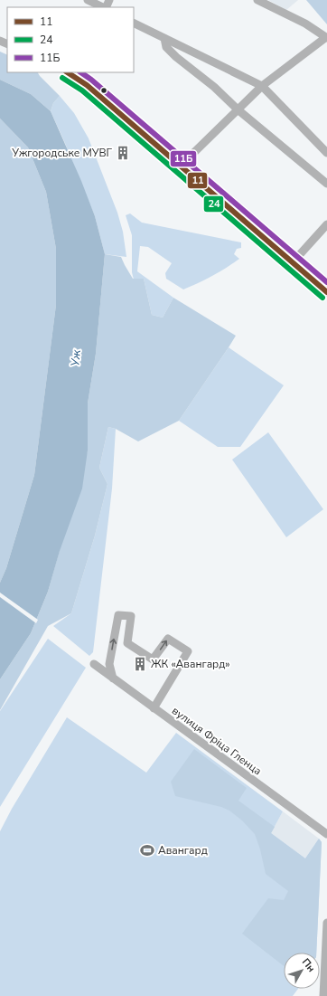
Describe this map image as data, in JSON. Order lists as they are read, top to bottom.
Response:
{
  "streets": {
    "street": ["вулиця Фріца Гленца"]
  },
  "water": ["Уж"],
  "places": {
    "building": ["Ужгородське МУВГ", "ЖК «Авангард»"],
    "sports": ["Авангард"]
  },
  "lines": ["transit line 11", "transit line 11Б", "transit line 24"],
  "legend": ["11", "24", "11Б"],
  "north": "top right"
}
